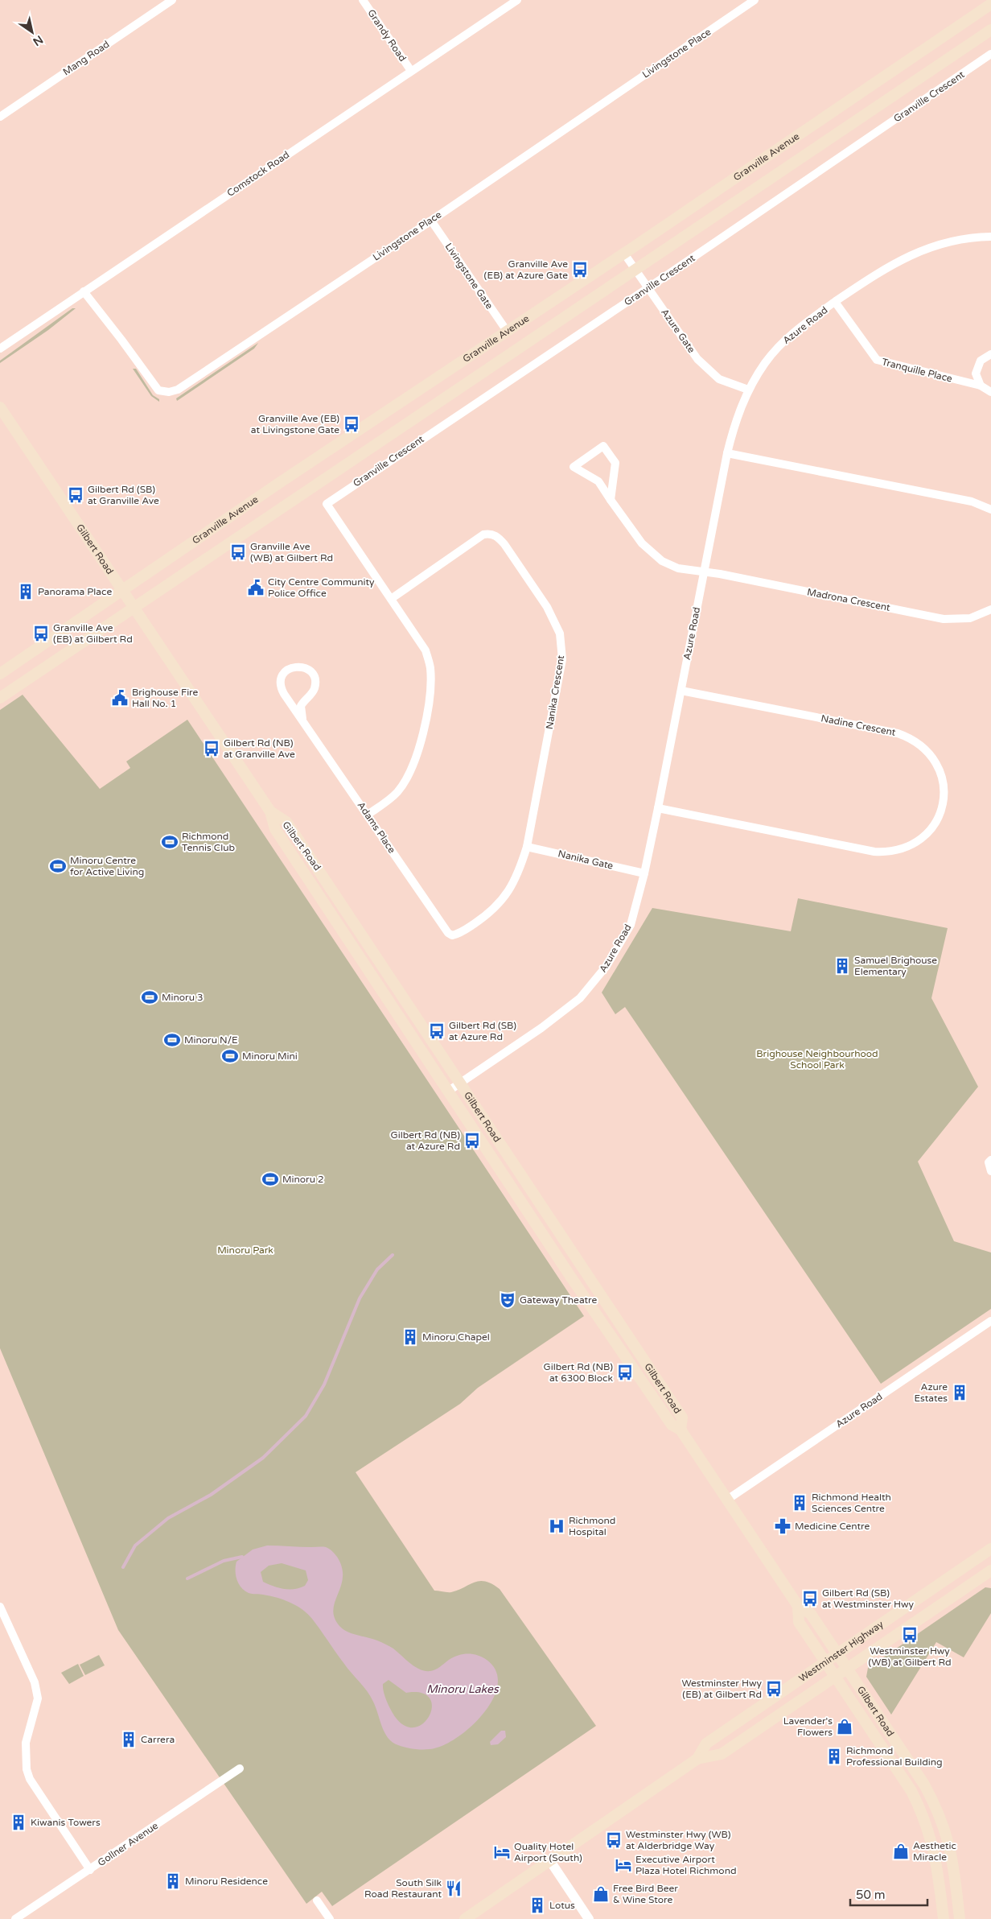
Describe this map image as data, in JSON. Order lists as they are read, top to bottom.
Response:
{
  "streets": {
    "main road": ["Granville Avenue", "Gilbert Road", "Westminster Highway"],
    "street": [
      "Grandy Road",
      "Livingstone Place",
      "Mang Road",
      "Granville Crescent",
      "Comstock Road",
      "Livingstone Gate",
      "Azure Road",
      "Azure Gate",
      "Tranquille Place",
      "Madrona Crescent",
      "Nanika Crescent",
      "Nadine Crescent",
      "Adams Place",
      "Nanika Gate",
      "Gollner Avenue"
    ]
  },
  "crossings": [
    ["Grandy Road", "Comstock Road"],
    ["Livingstone Place", "Comstock Road"],
    ["Livingstone Place", "Livingstone Gate"],
    ["Granville Crescent", "Azure Gate"],
    ["Granville Crescent", "Nanika Crescent"],
    ["Granville Avenue", "Livingstone Gate"],
    ["Granville Avenue", "Azure Gate"],
    ["Granville Avenue", "Gilbert Road"],
    ["Azure Road", "Azure Gate"],
    ["Azure Road", "Tranquille Place"],
    ["Azure Road", "Gilbert Road"],
    ["Azure Road", "Madrona Crescent"],
    ["Azure Road", "Nadine Crescent"],
    ["Azure Road", "Nanika Gate"],
    ["Gilbert Road", "Westminster Highway"],
    ["Nanika Crescent", "Adams Place"],
    ["Nanika Crescent", "Nanika Gate"]
  ],
  "water": ["Minoru Lakes"],
  "parks": ["Brighouse Neighbourhood School Park", "Minoru Park"],
  "places": {
    "bus stop": [
      "Granville Ave (EB) at Azure Gate",
      "Granville Ave (EB) at Livingstone Gate",
      "Gilbert Rd (SB) at Granville Ave",
      "Granville Ave (WB) at Gilbert Rd",
      "Granville Ave (EB) at Gilbert Rd",
      "Gilbert Rd (NB) at Granville Ave",
      "Gilbert Rd (SB) at Azure Rd",
      "Gilbert Rd (NB) at Azure Rd",
      "Gilbert Rd (NB) at 6300 Block",
      "Gilbert Rd (SB) at Westminster Hwy",
      "Westminster Hwy (WB) at Gilbert Rd",
      "Westminster Hwy (EB) at Gilbert Rd",
      "Westminster Hwy (WB) at Alderbridge Way"
    ],
    "public building": ["City Centre Community Police Office", "Brighouse Fire Hall No. 1"],
    "building": [
      "Panorama Place",
      "Samuel Brighouse Elementary",
      "Minoru Chapel",
      "Azure Estates",
      "Richmond Health Sciences Centre",
      "Carrera",
      "Richmond Professional Building",
      "Kiwanis Towers",
      "Minoru Residence",
      "Lotus"
    ],
    "sports": [
      "Richmond Tennis Club",
      "Minoru Centre for Active Living",
      "Minoru 3",
      "Minoru N/E",
      "Minoru Mini",
      "Minoru 2"
    ],
    "theatre": ["Gateway Theatre"],
    "hospital": ["Richmond Hospital"],
    "pharmacy": ["Medicine Centre"],
    "shop": ["Lavender's Flowers", "Aesthetic Miracle", "Free Bird Beer & Wine Store"],
    "hotel": ["Quality Hotel Airport (South)", "Executive Airport Plaza Hotel Richmond"],
    "restaurant": ["South Silk Road Restaurant"]
  },
  "scale_bar": "50 m",
  "north": "bottom right"
}
